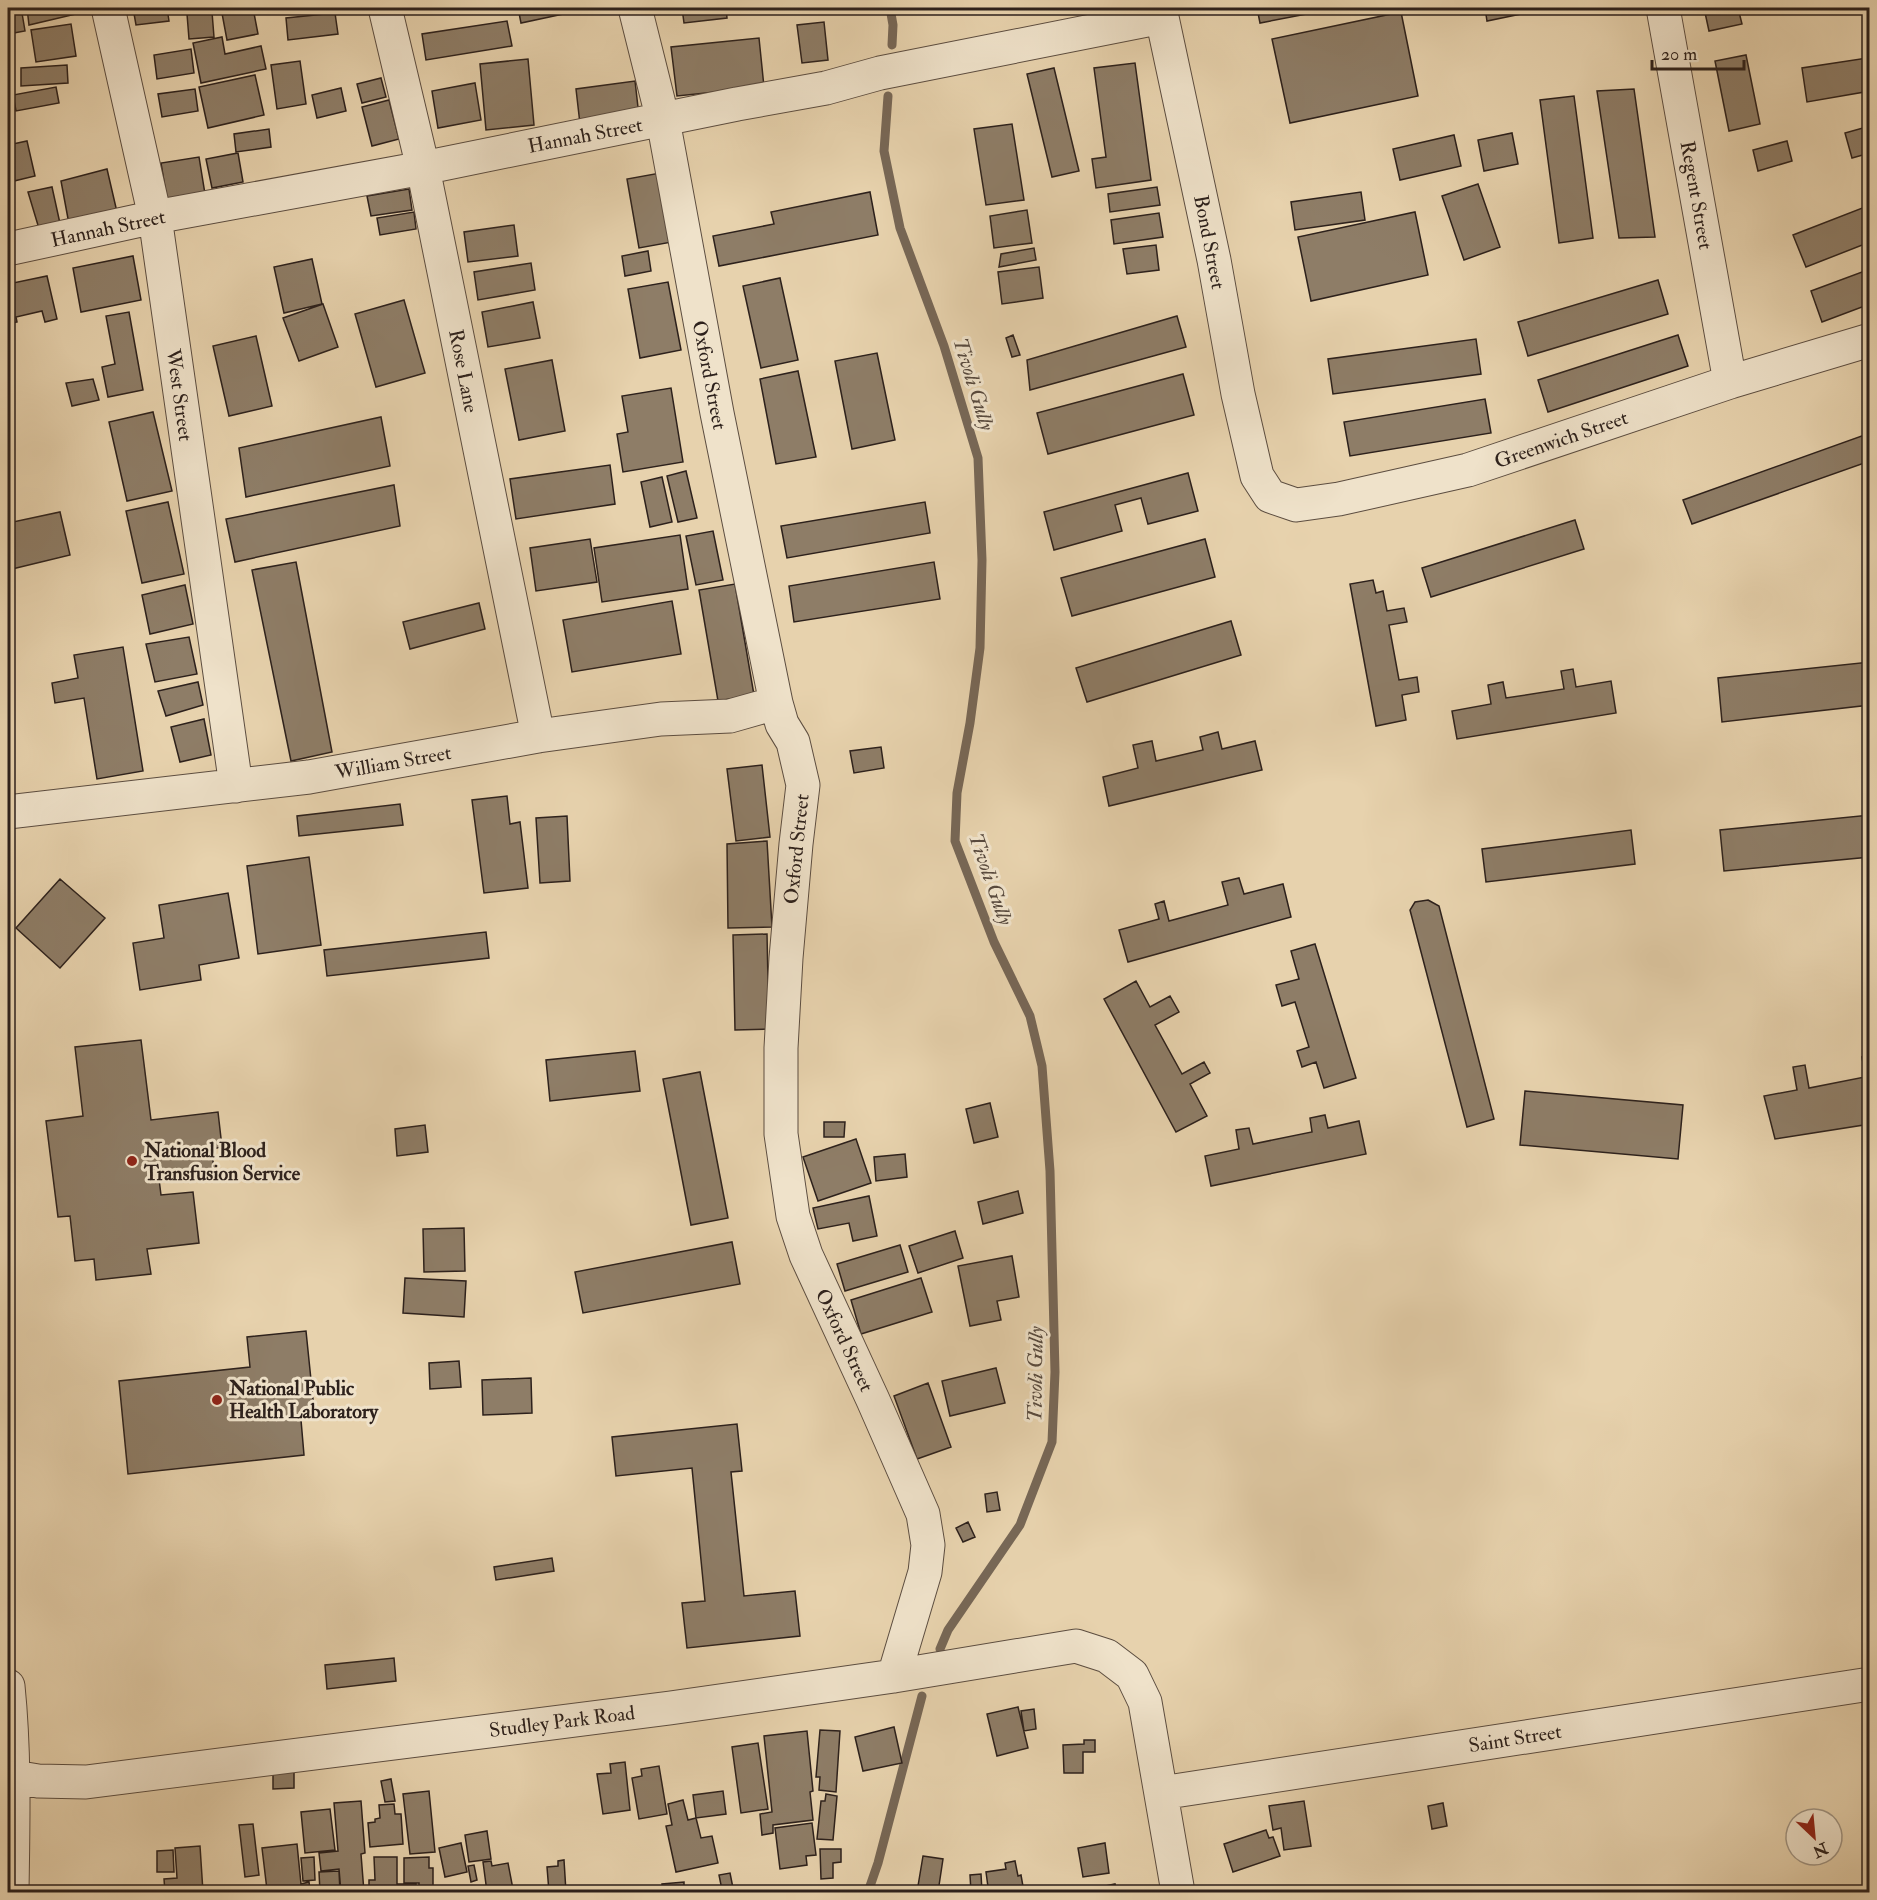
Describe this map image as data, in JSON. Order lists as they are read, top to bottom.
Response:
{
  "streets": {
    "street": [
      "Hannah Street",
      "Regent Street",
      "Bond Street",
      "Rose Lane",
      "Oxford Street",
      "West Street",
      "Greenwich Street",
      "William Street",
      "Studley Park Road",
      "Saint Street"
    ]
  },
  "crossings": [
    ["Hannah Street", "Bond Street"],
    ["Hannah Street", "Rose Lane"],
    ["Hannah Street", "Oxford Street"],
    ["Hannah Street", "West Street"],
    ["Regent Street", "Greenwich Street"],
    ["Bond Street", "Greenwich Street"],
    ["Rose Lane", "William Street"],
    ["Oxford Street", "William Street"],
    ["Oxford Street", "Studley Park Road"],
    ["West Street", "William Street"],
    ["Studley Park Road", "Saint Street"]
  ],
  "water": ["Tivoli Gully"],
  "places": ["National Blood Transfusion Service", "National Public Health Laboratory"],
  "scale_bar": "20 m",
  "north": "bottom right"
}
